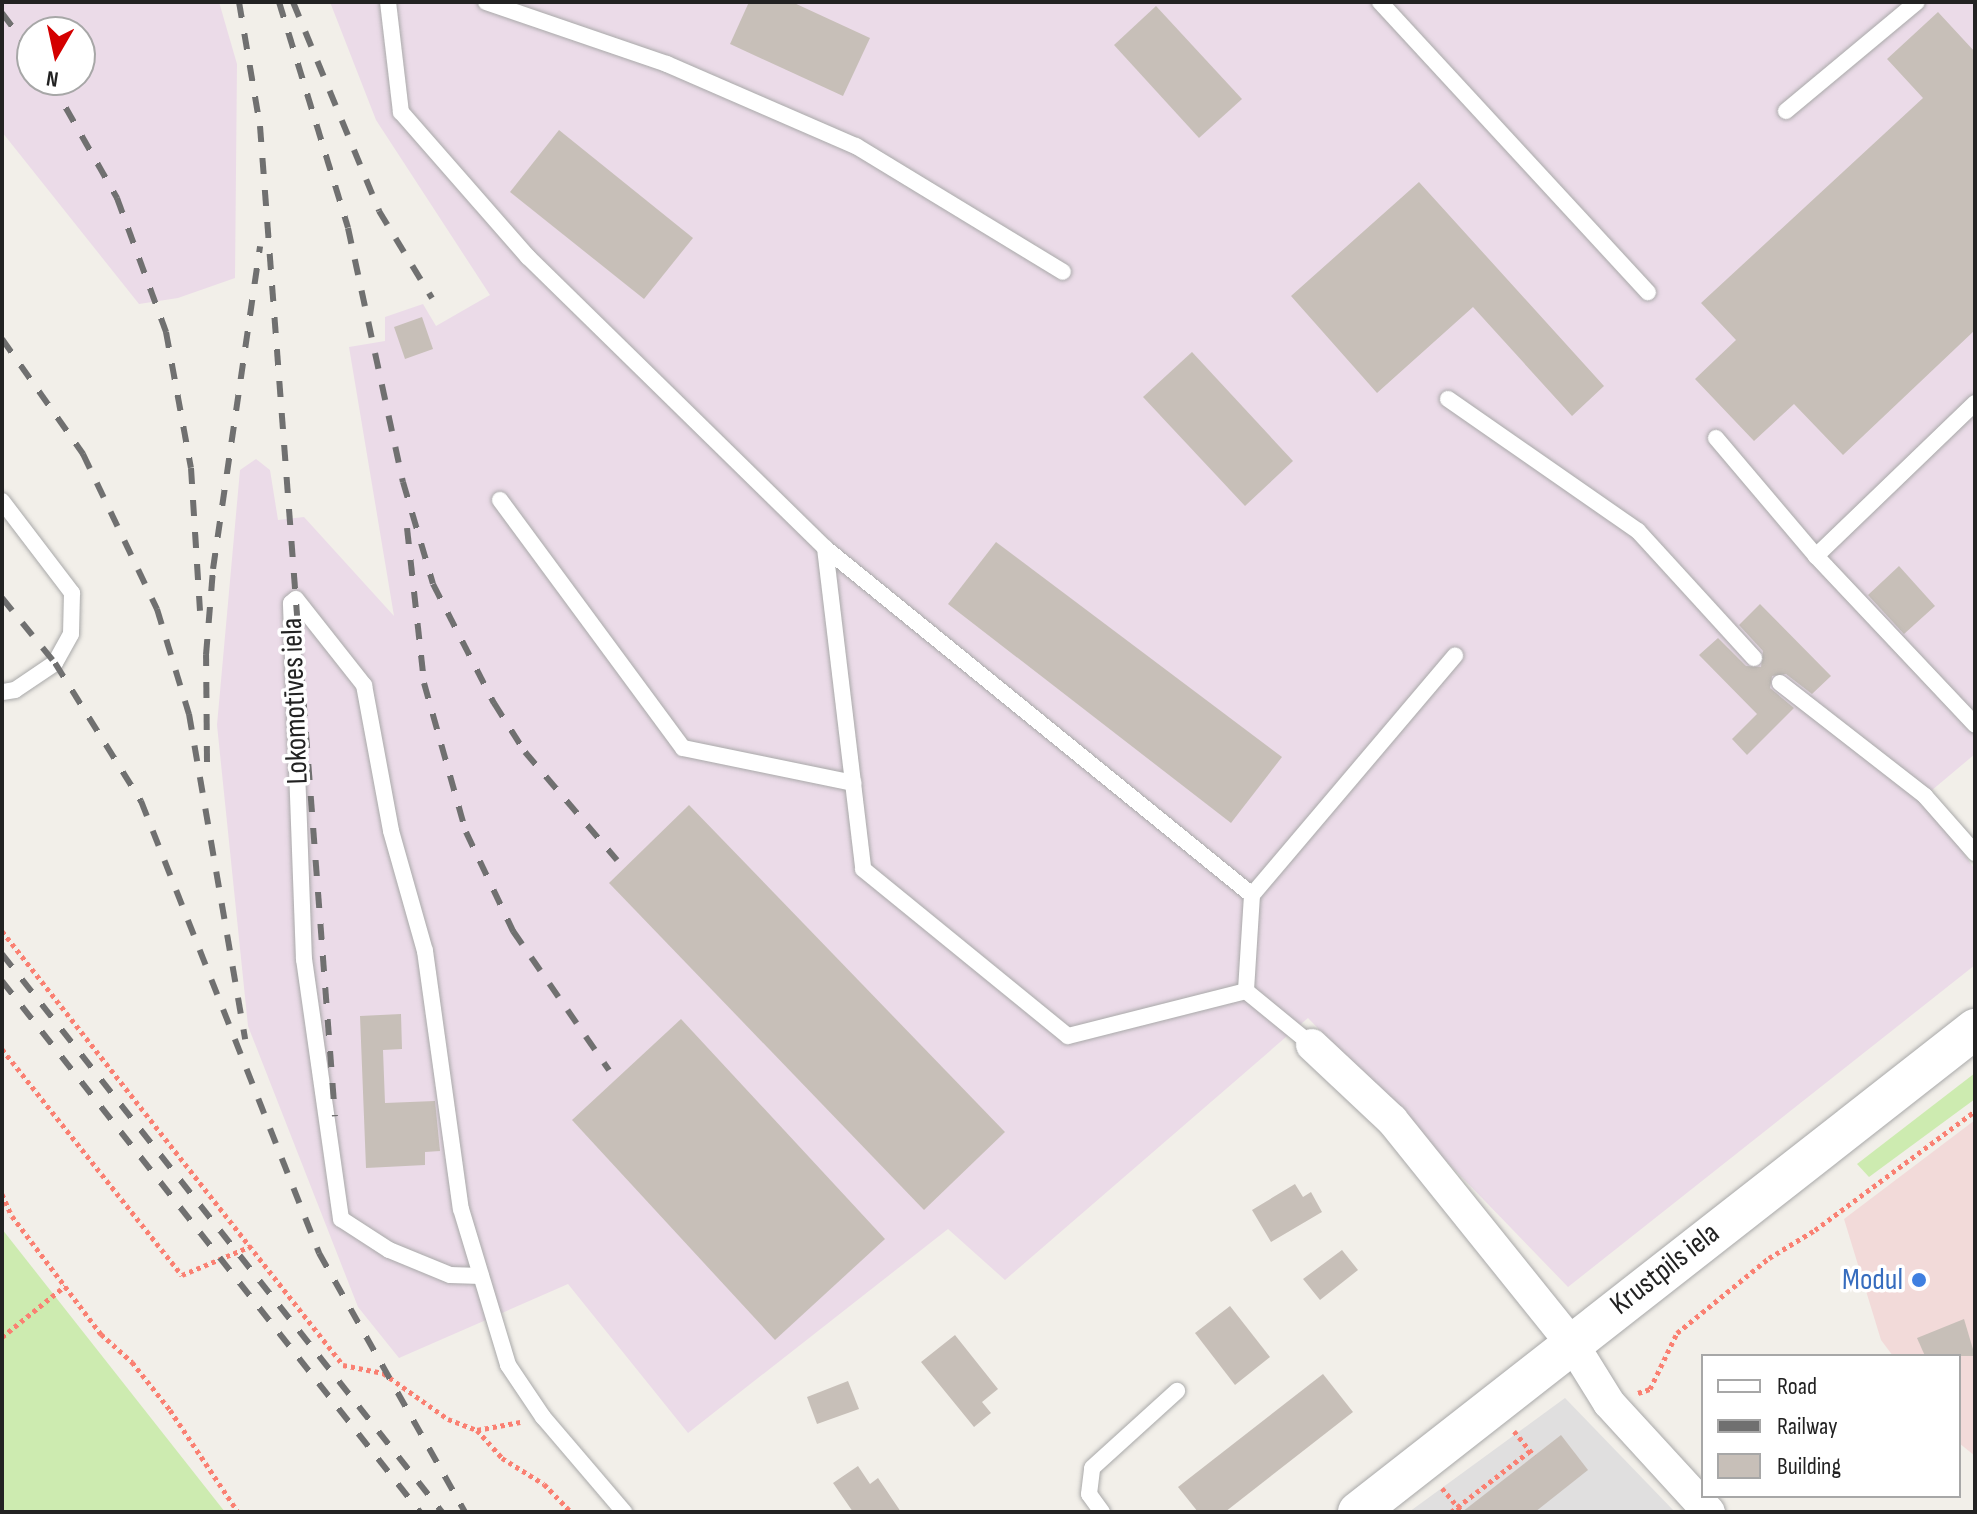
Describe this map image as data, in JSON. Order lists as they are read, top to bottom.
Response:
{
  "streets": {
    "street": ["Krustpils iela"],
    "lane": ["Lokomotīves iela"]
  },
  "places": ["Modul"],
  "legend": ["Road", "Railway", "Building"],
  "north": "bottom"
}
